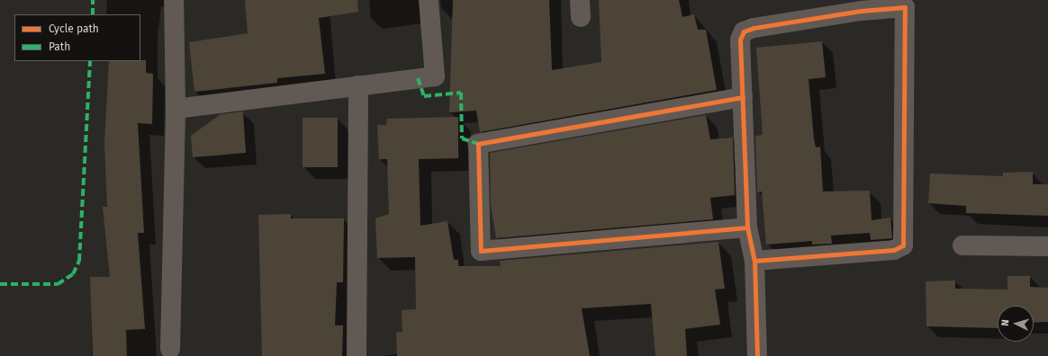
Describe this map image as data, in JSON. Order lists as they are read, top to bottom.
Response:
{
  "legend": ["Cycle path", "Path"],
  "north": "left"
}
